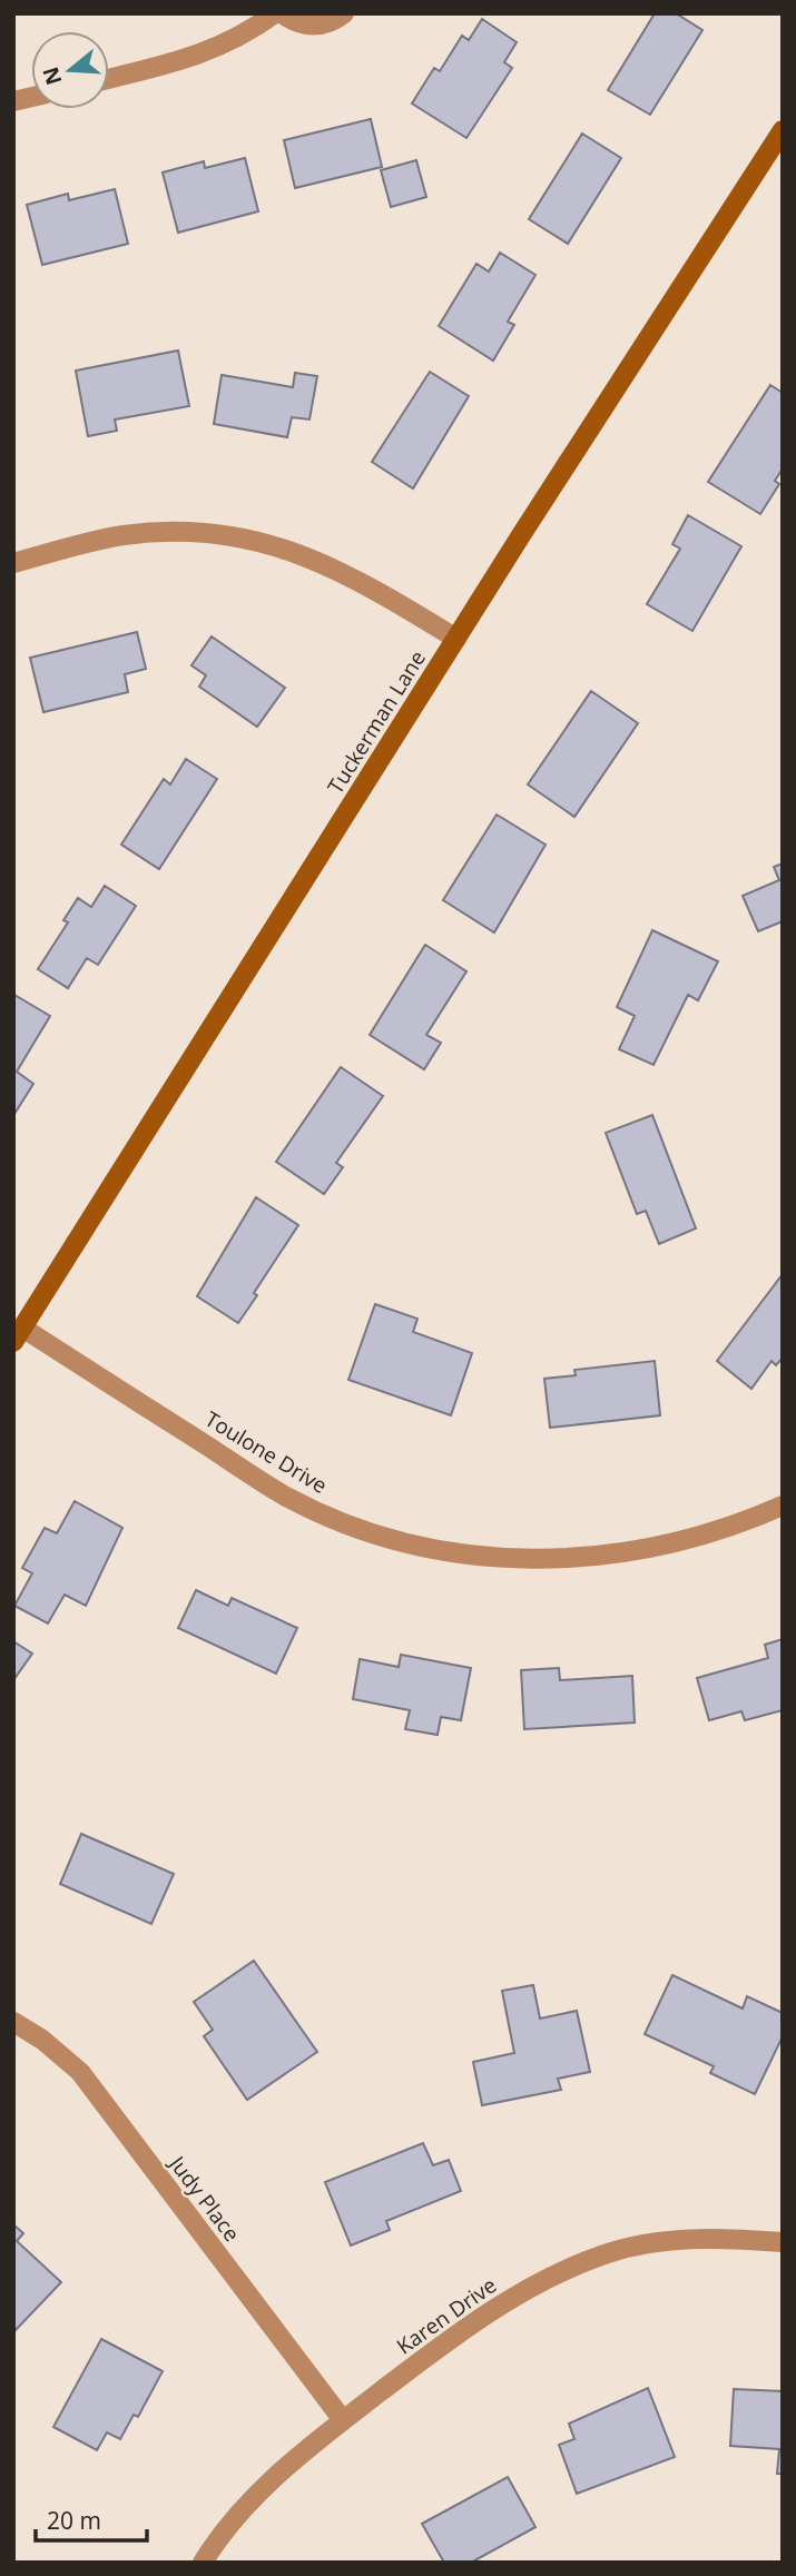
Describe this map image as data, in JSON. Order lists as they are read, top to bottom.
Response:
{
  "streets": {
    "main road": ["Tuckerman Lane"],
    "street": ["Toulone Drive", "Judy Place", "Karen Drive"]
  },
  "crossings": [
    ["Tuckerman Lane", "Toulone Drive"],
    ["Judy Place", "Karen Drive"]
  ],
  "scale_bar": "20 m",
  "north": "left"
}
